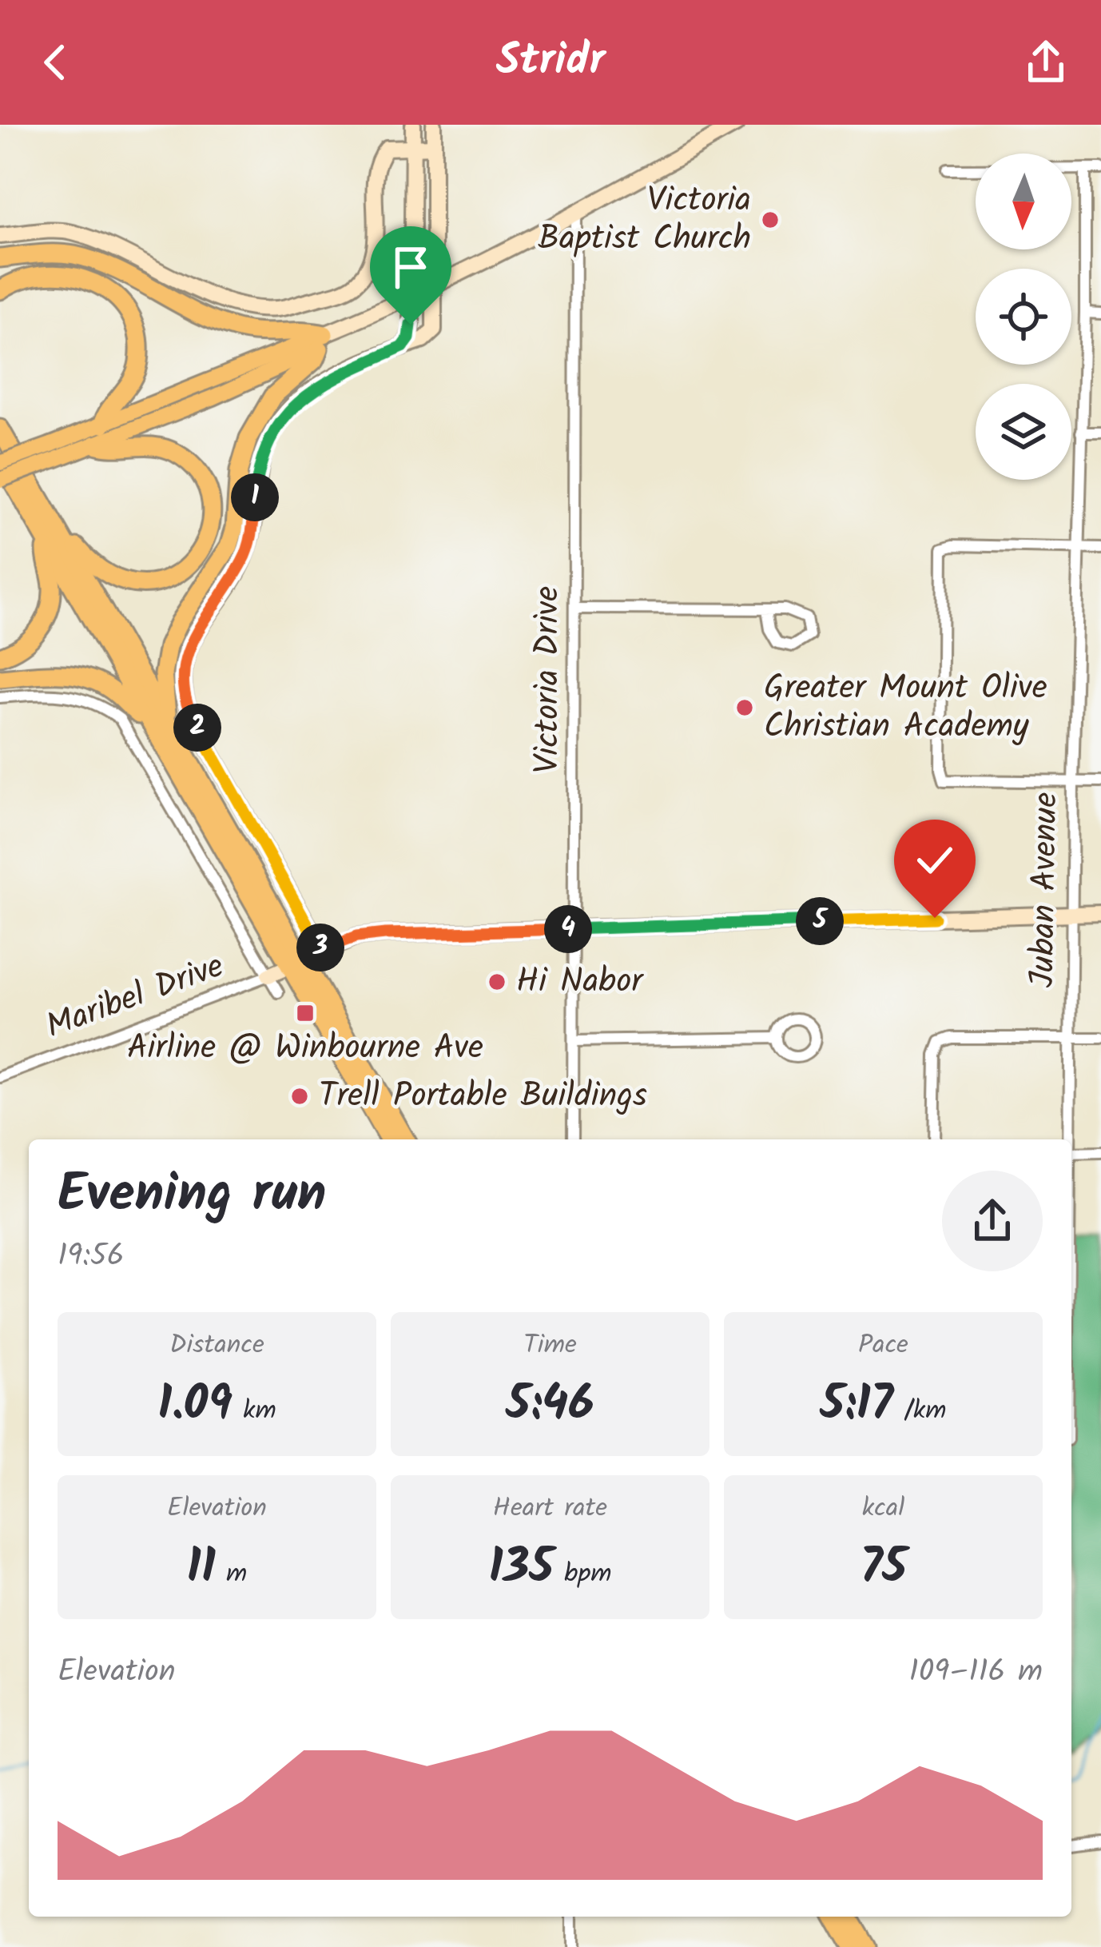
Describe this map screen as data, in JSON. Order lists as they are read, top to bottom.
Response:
{
  "streets": {
    "street": ["Victoria Drive", "Juban Avenue", "Maribel Drive"]
  },
  "crossings": [
    ["Victoria Drive", "Maribel Drive"],
    ["Juban Avenue", "Maribel Drive"]
  ],
  "places": {
    "other": [
      "Victoria Baptist Church",
      "Greater Mount Olive Christian Academy",
      "Hi Nabor",
      "Trell Portable Buildings"
    ],
    "transit": ["Airline @ Winbourne Ave"]
  },
  "north": "bottom",
  "page": {
    "header": "Stridr",
    "pins": [
      "1",
      "2",
      "5",
      "4",
      "3"
    ],
    "heading": ["Evening run", "19:56"],
    "stats": [
      ["Distance", "1.09 km"],
      ["Time", "5:46"],
      ["Pace", "5:17 /km"],
      ["Elevation", "11 m"],
      ["Heart rate", "135 bpm"],
      ["kcal", "75"]
    ],
    "chart": ["Elevation", "109–116 m"]
  }
}
